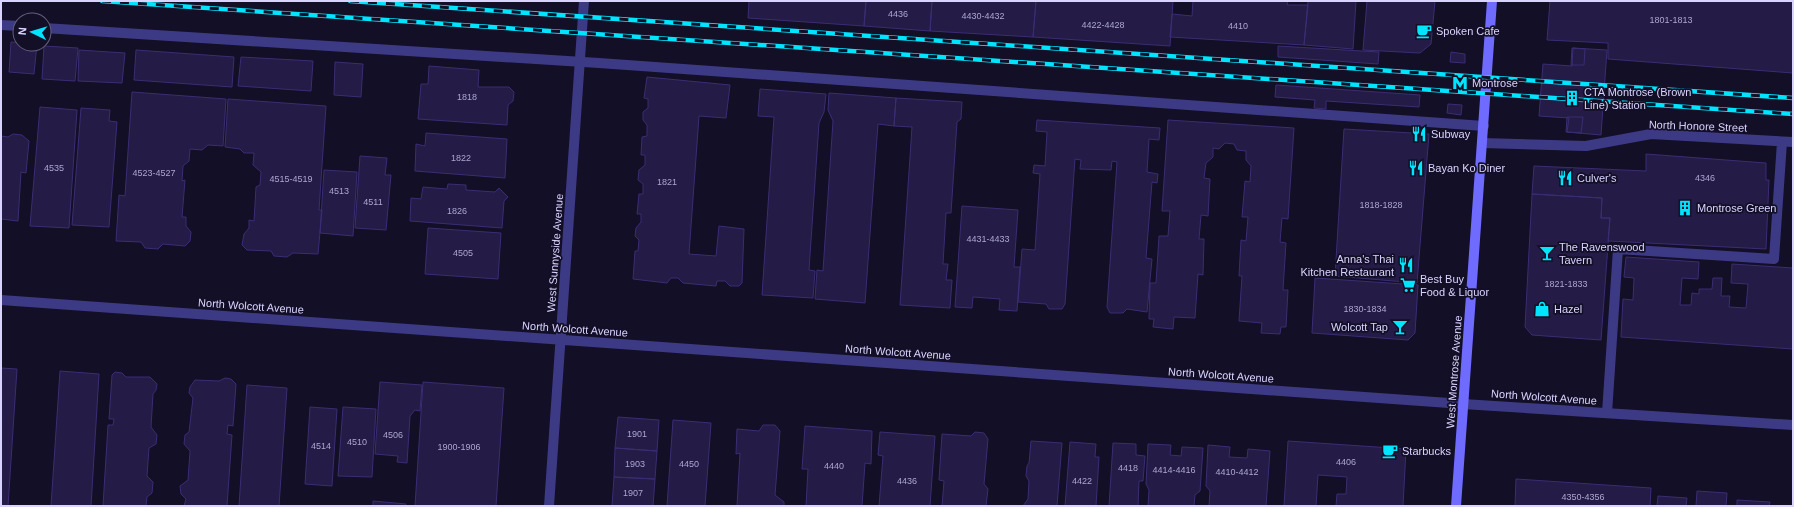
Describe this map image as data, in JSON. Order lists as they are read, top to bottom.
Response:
{
  "streets": {
    "main road": ["West Montrose Avenue"],
    "street": ["North Honore Street", "West Sunnyside Avenue", "North Wolcott Avenue"]
  },
  "crossings": [
    ["North Honore Street", "West Montrose Avenue"],
    ["West Sunnyside Avenue", "North Wolcott Avenue"],
    ["North Wolcott Avenue", "West Montrose Avenue"]
  ],
  "places": {
    "cafe": ["Spoken Cafe", "Starbucks"],
    "metro station": ["Montrose"],
    "building": ["CTA Montrose (Brown Line) Station", "Montrose Green"],
    "restaurant": [
      "Subway",
      "Bayan Ko Diner",
      "Culver's",
      "Anna's Thai Kitchen Restaurant"
    ],
    "bar": ["The Ravenswood Tavern", "Wolcott Tap"],
    "supermarket": ["Best Buy Food & Liquor"],
    "shop": ["Hazel"]
  },
  "house_numbers": [
    "4436",
    "4430-4432",
    "1801-1813",
    "4422-4428",
    "4410",
    "1818",
    "1822",
    "4535",
    "4523-4527",
    "4346",
    "4515-4519",
    "1821",
    "4513",
    "4511",
    "1818-1828",
    "1826",
    "4431-4433",
    "4505",
    "1821-1833",
    "1830-1834",
    "1901",
    "4506",
    "4510",
    "4514",
    "1900-1906",
    "4406",
    "1903",
    "4450",
    "4440",
    "4418",
    "4414-4416",
    "4410-4412",
    "4436",
    "4422",
    "1907",
    "4350-4356"
  ],
  "north": "left"
}
